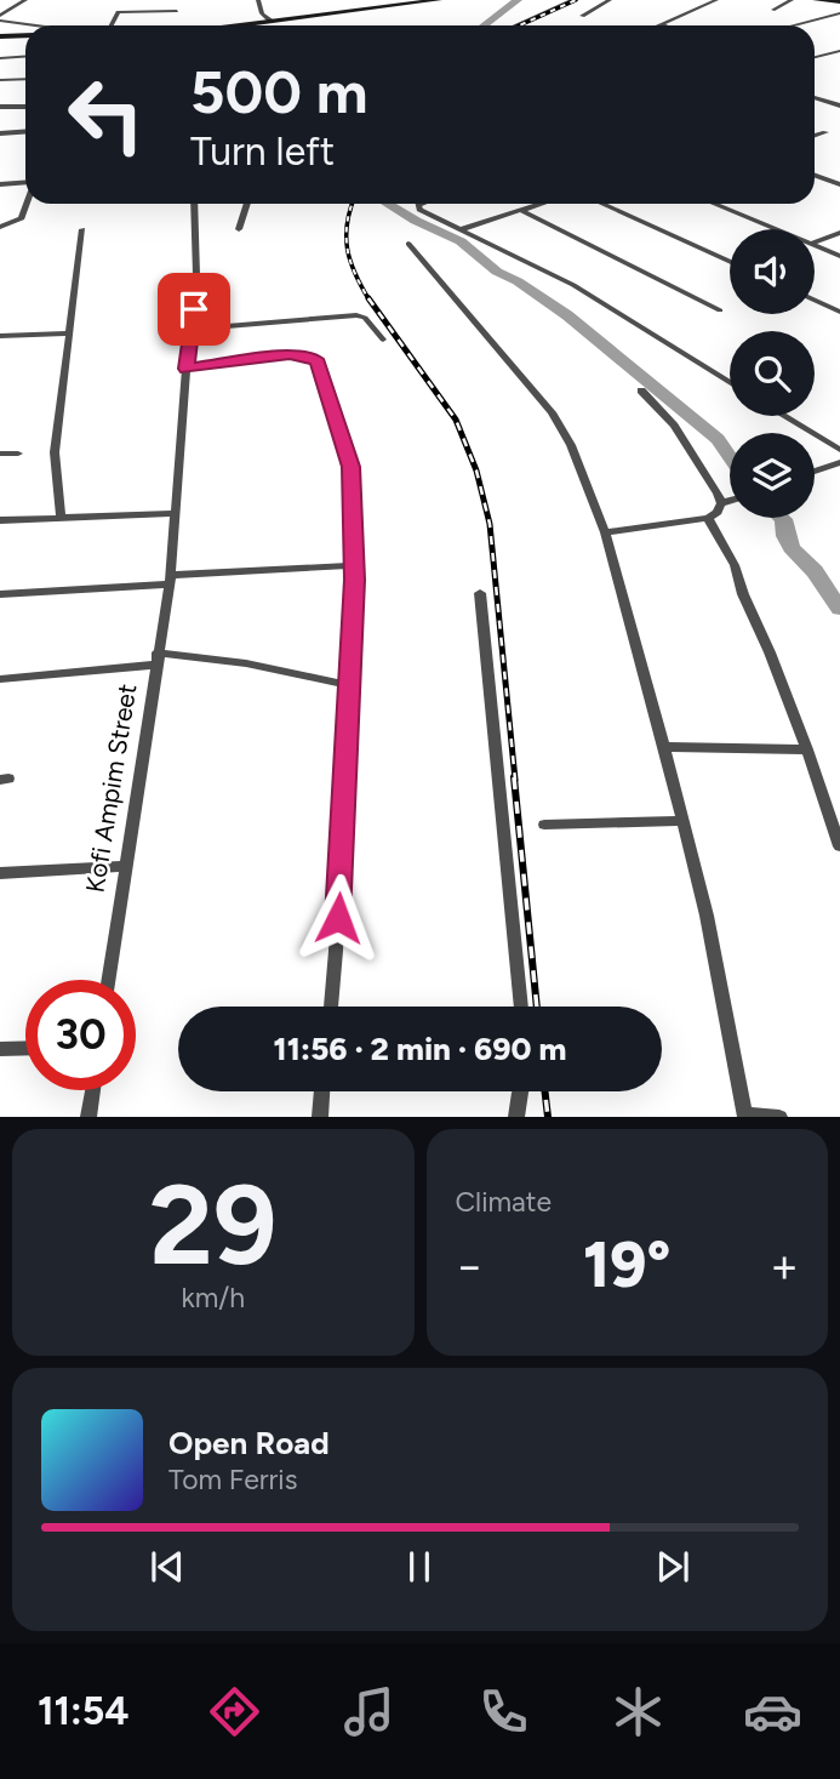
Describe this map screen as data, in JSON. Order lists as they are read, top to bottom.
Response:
{
  "streets": {
    "street": ["Kofi Ampim Street"]
  },
  "page": {
    "turn": ["500 m", "Turn left"],
    "limit": "30",
    "trip": "11:56 · 2 min · 690 m",
    "tile": [
      ["29", "km/h"],
      "Climate"
    ],
    "heat": ["−", "19°", "+"],
    "song": ["Open Road", "Tom Ferris"],
    "tabs": "11:54"
  }
}
